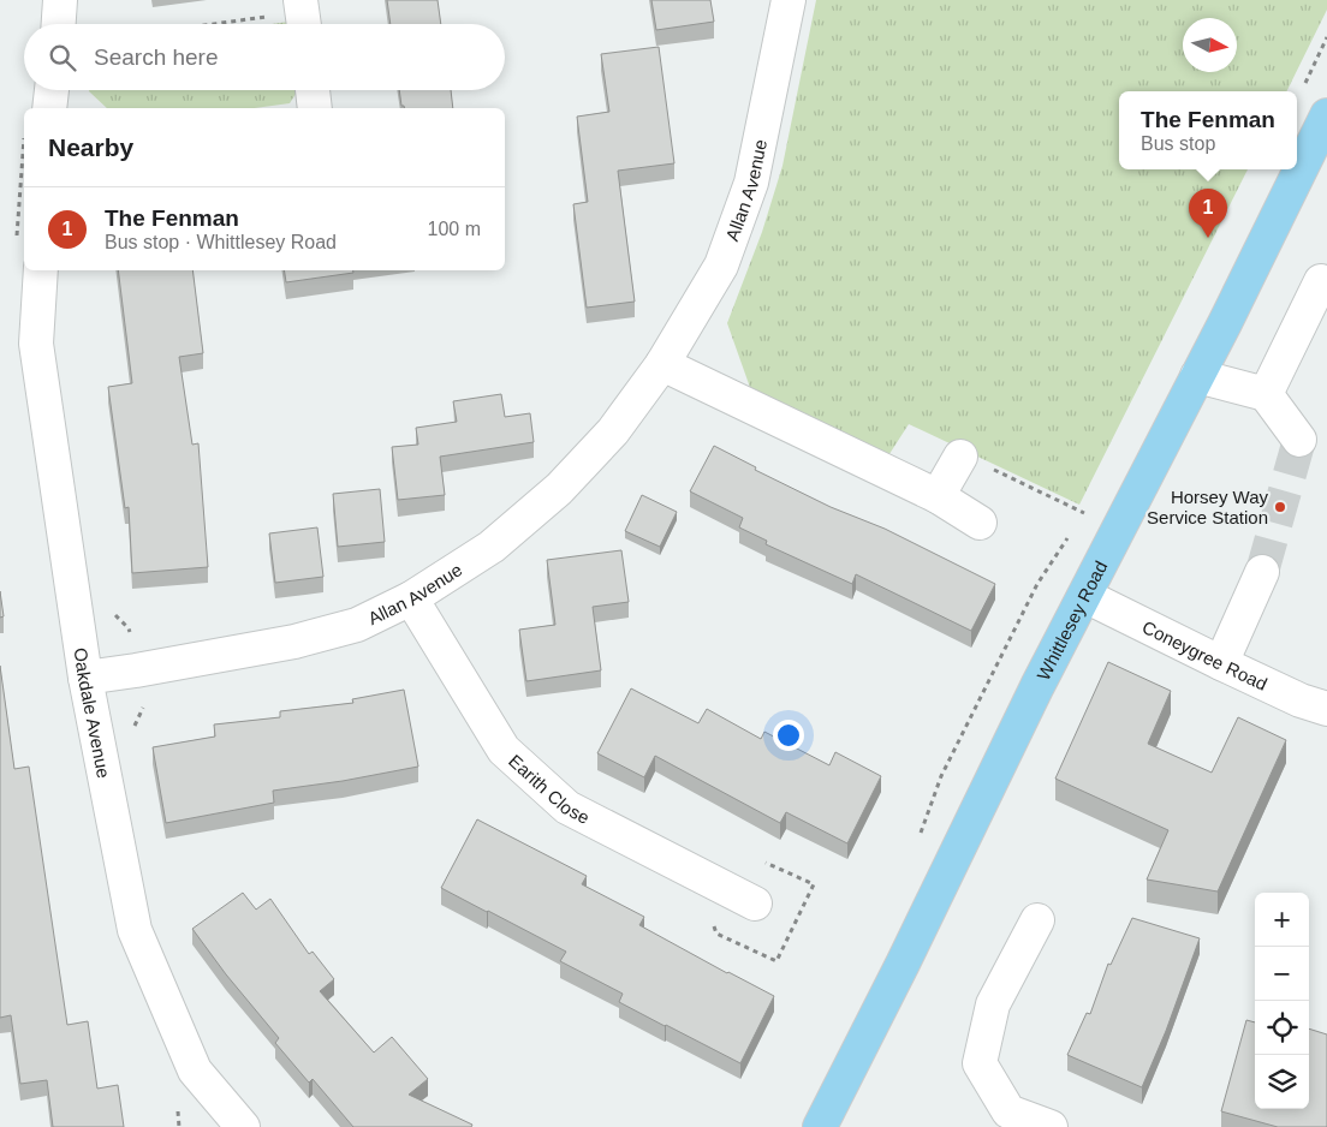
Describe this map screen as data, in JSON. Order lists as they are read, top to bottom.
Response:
{
  "streets": {
    "main road": ["Whittlesey Road"],
    "street": [
      "Allan Avenue",
      "Coneygree Road",
      "Oakdale Avenue",
      "Earith Close"
    ]
  },
  "crossings": [
    ["Allan Avenue", "Oakdale Avenue"],
    ["Allan Avenue", "Earith Close"],
    ["Whittlesey Road", "Coneygree Road"]
  ],
  "places": ["Horsey Way Service Station"],
  "north": "right",
  "page": {
    "search": "Search here",
    "popup": ["The Fenman", "Bus stop"],
    "heading": "Nearby",
    "list": [
      {
        "mark": "1",
        "name": "The Fenman",
        "note": "Bus stop · Whittlesey Road",
        "value": "100 m"
      }
    ],
    "pins": "1",
    "map_buttons": ["+", "−"]
  }
}
